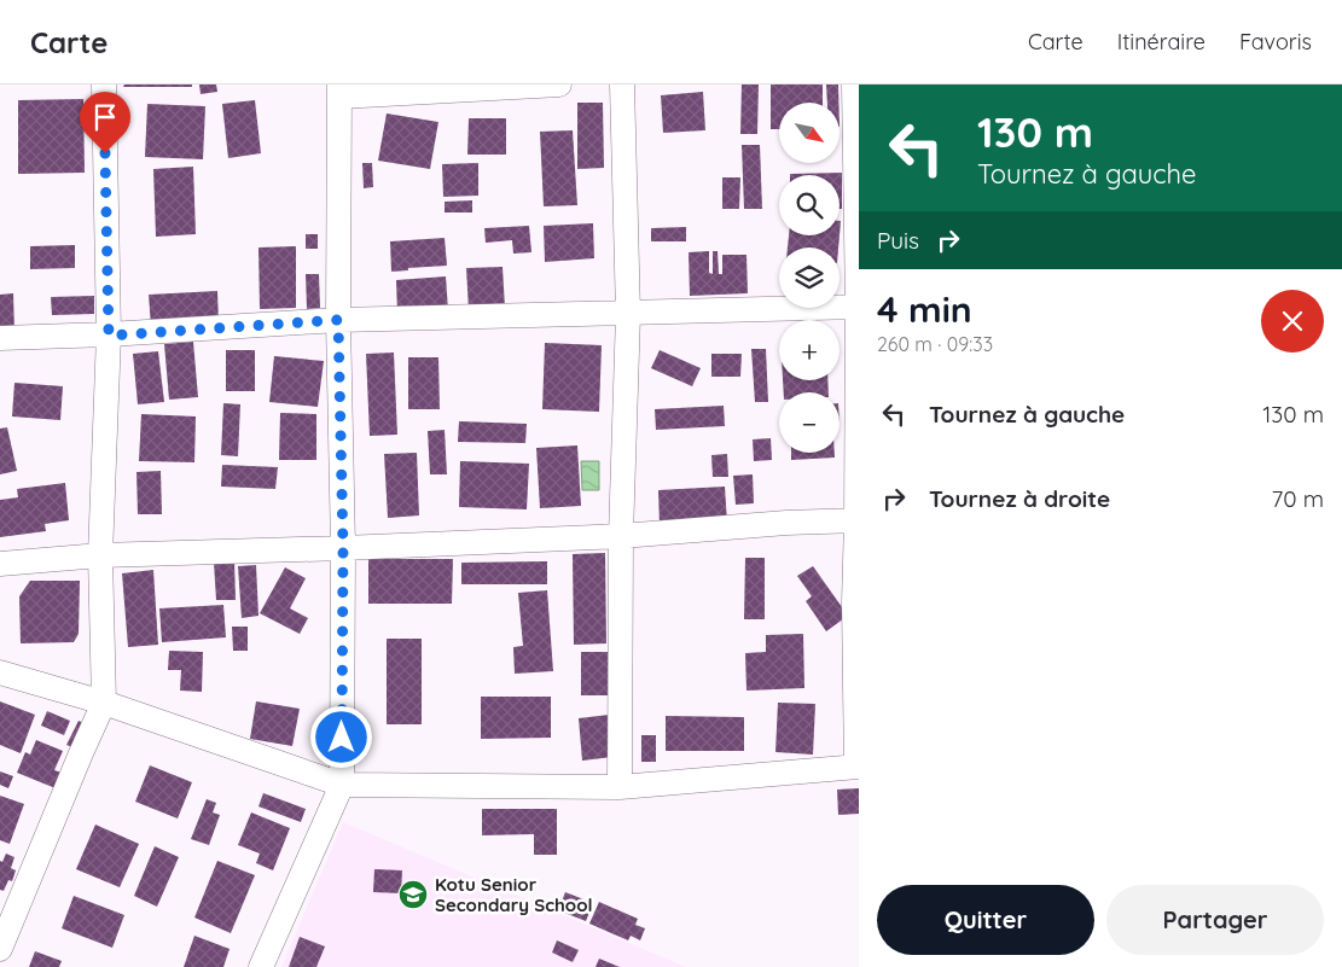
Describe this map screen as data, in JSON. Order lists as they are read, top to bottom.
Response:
{
  "places": {
    "school or university": ["Kotu Senior Secondary School"]
  },
  "north": "bottom right",
  "page": {
    "header": "Carte",
    "nav": ["Carte", "Itinéraire", "Favoris"],
    "turn": ["130 m", "Tournez à gauche"],
    "map_buttons": ["+", "−"],
    "then": "Puis",
    "heading": ["4 min", "260 m · 09:33"],
    "list": [
      {
        "name": "Tournez à gauche",
        "value": "130 m"
      },
      {
        "name": "Tournez à droite",
        "value": "70 m"
      }
    ],
    "buttons": ["Quitter", "Partager"]
  }
}
